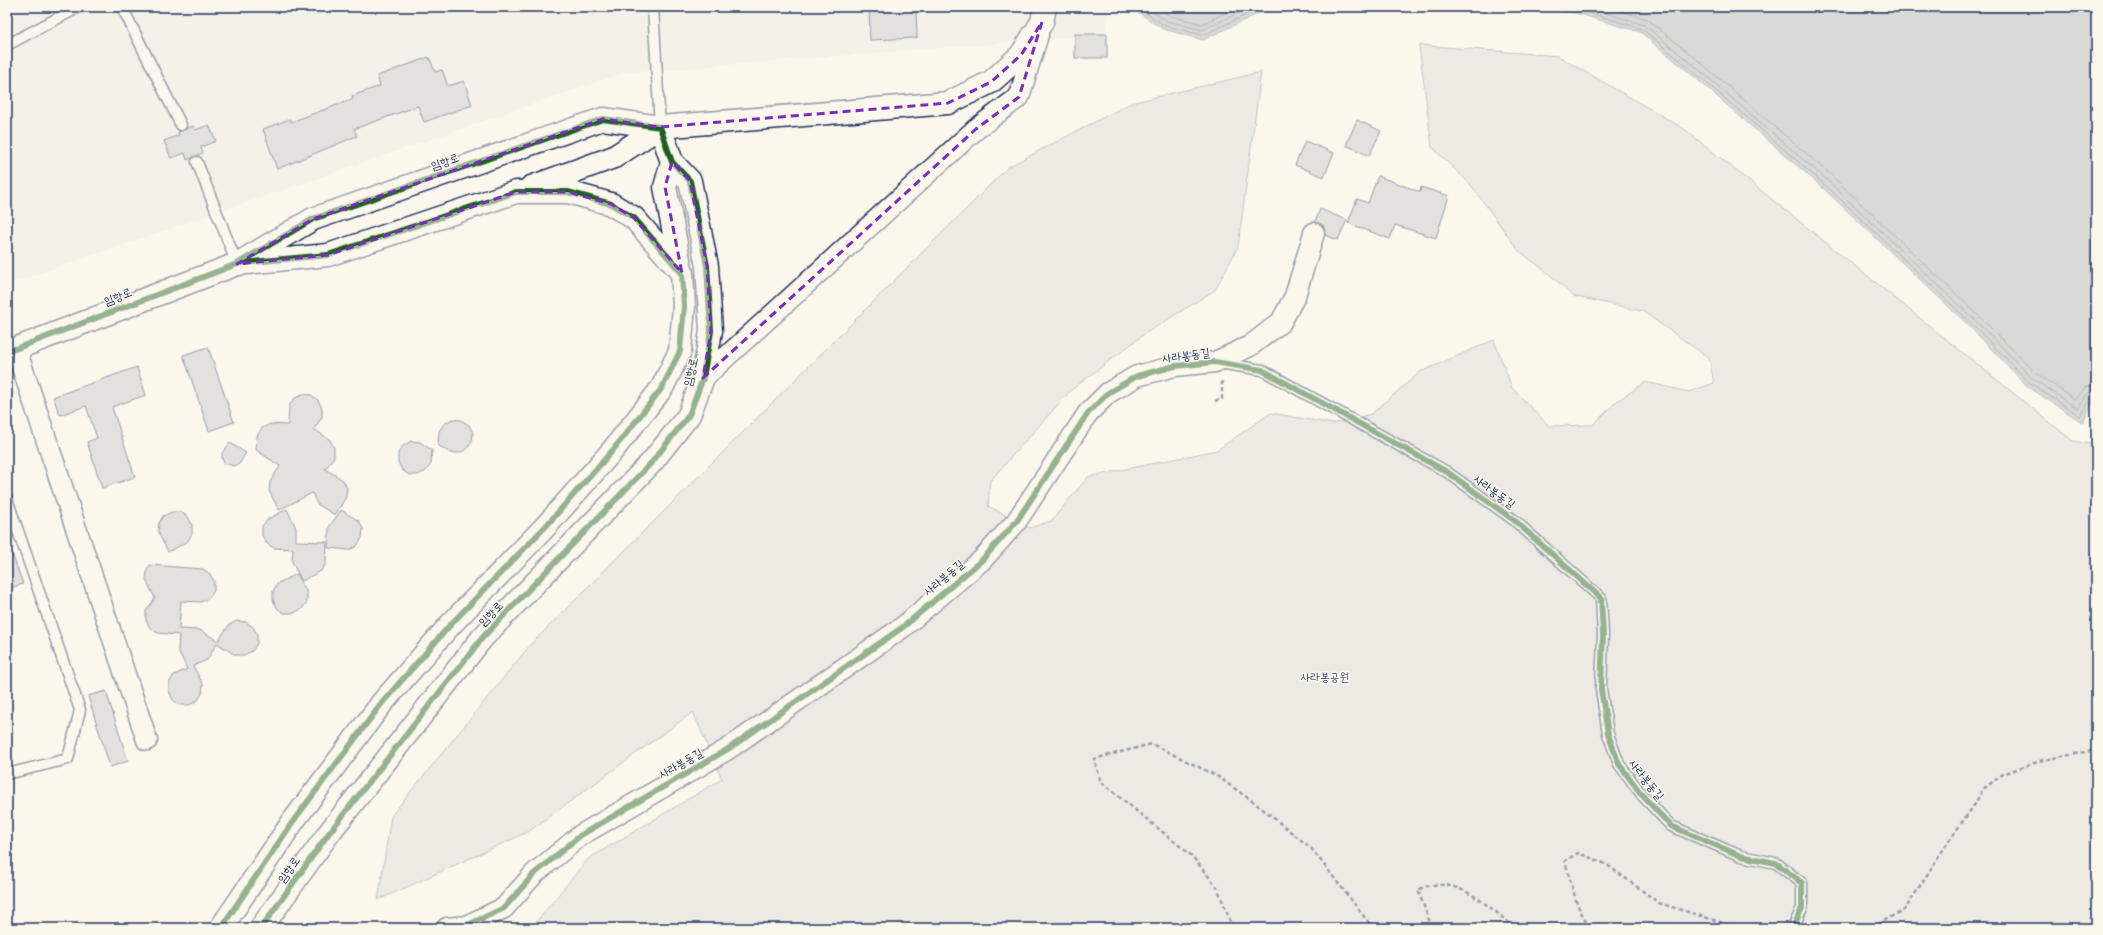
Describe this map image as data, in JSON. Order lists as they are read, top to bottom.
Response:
{
  "streets": {
    "main road": ["임항로"],
    "street": ["사라봉동길"]
  },
  "parks": ["사라봉공원"]
}
